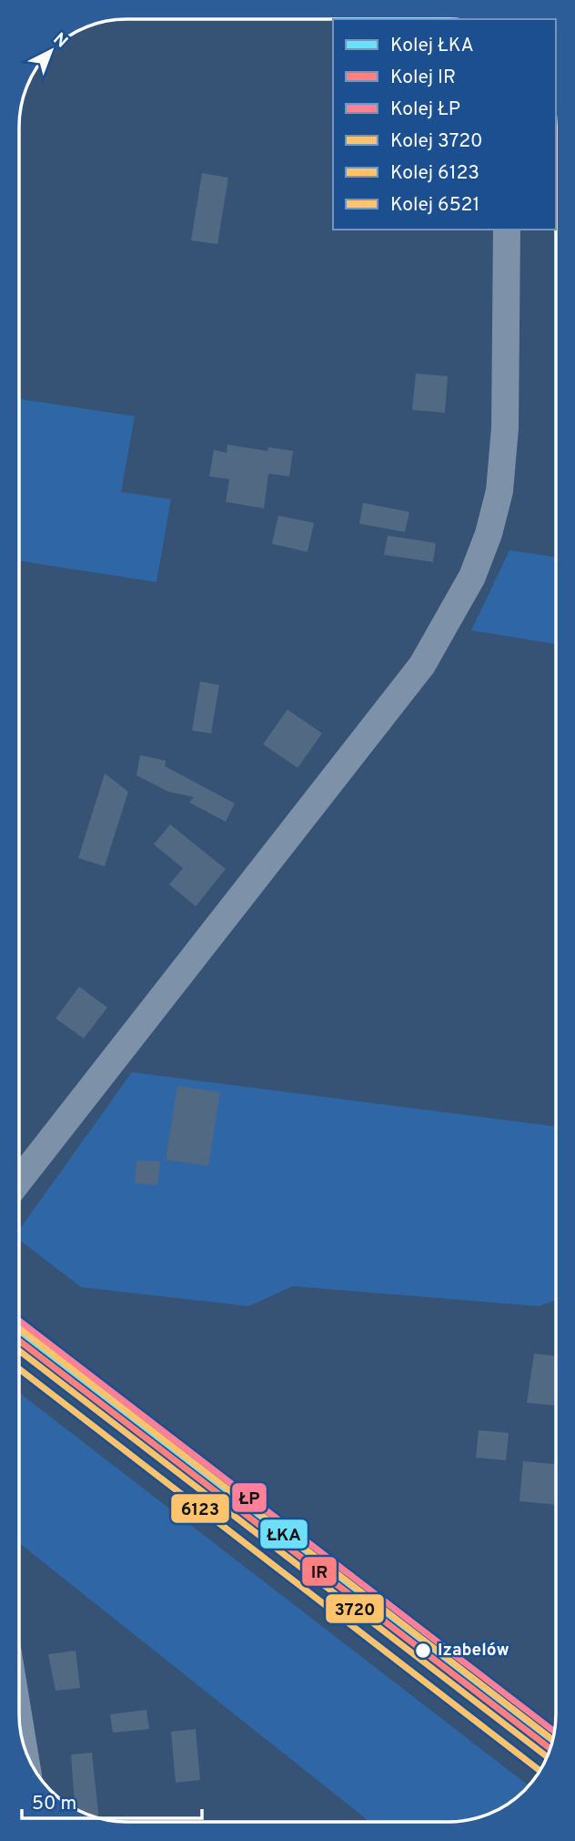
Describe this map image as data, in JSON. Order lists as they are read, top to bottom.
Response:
{
  "places": ["Izabelów"],
  "lines": [
    "rail line ŁP",
    "rail line 6521",
    "rail line ŁKA",
    "rail line IR",
    "rail line 3720",
    "rail line 6123"
  ],
  "legend": [
    "Kolej ŁKA",
    "Kolej IR",
    "Kolej ŁP",
    "Kolej 3720",
    "Kolej 6123",
    "Kolej 6521"
  ],
  "scale_bar": "50 m",
  "north": "top right"
}
